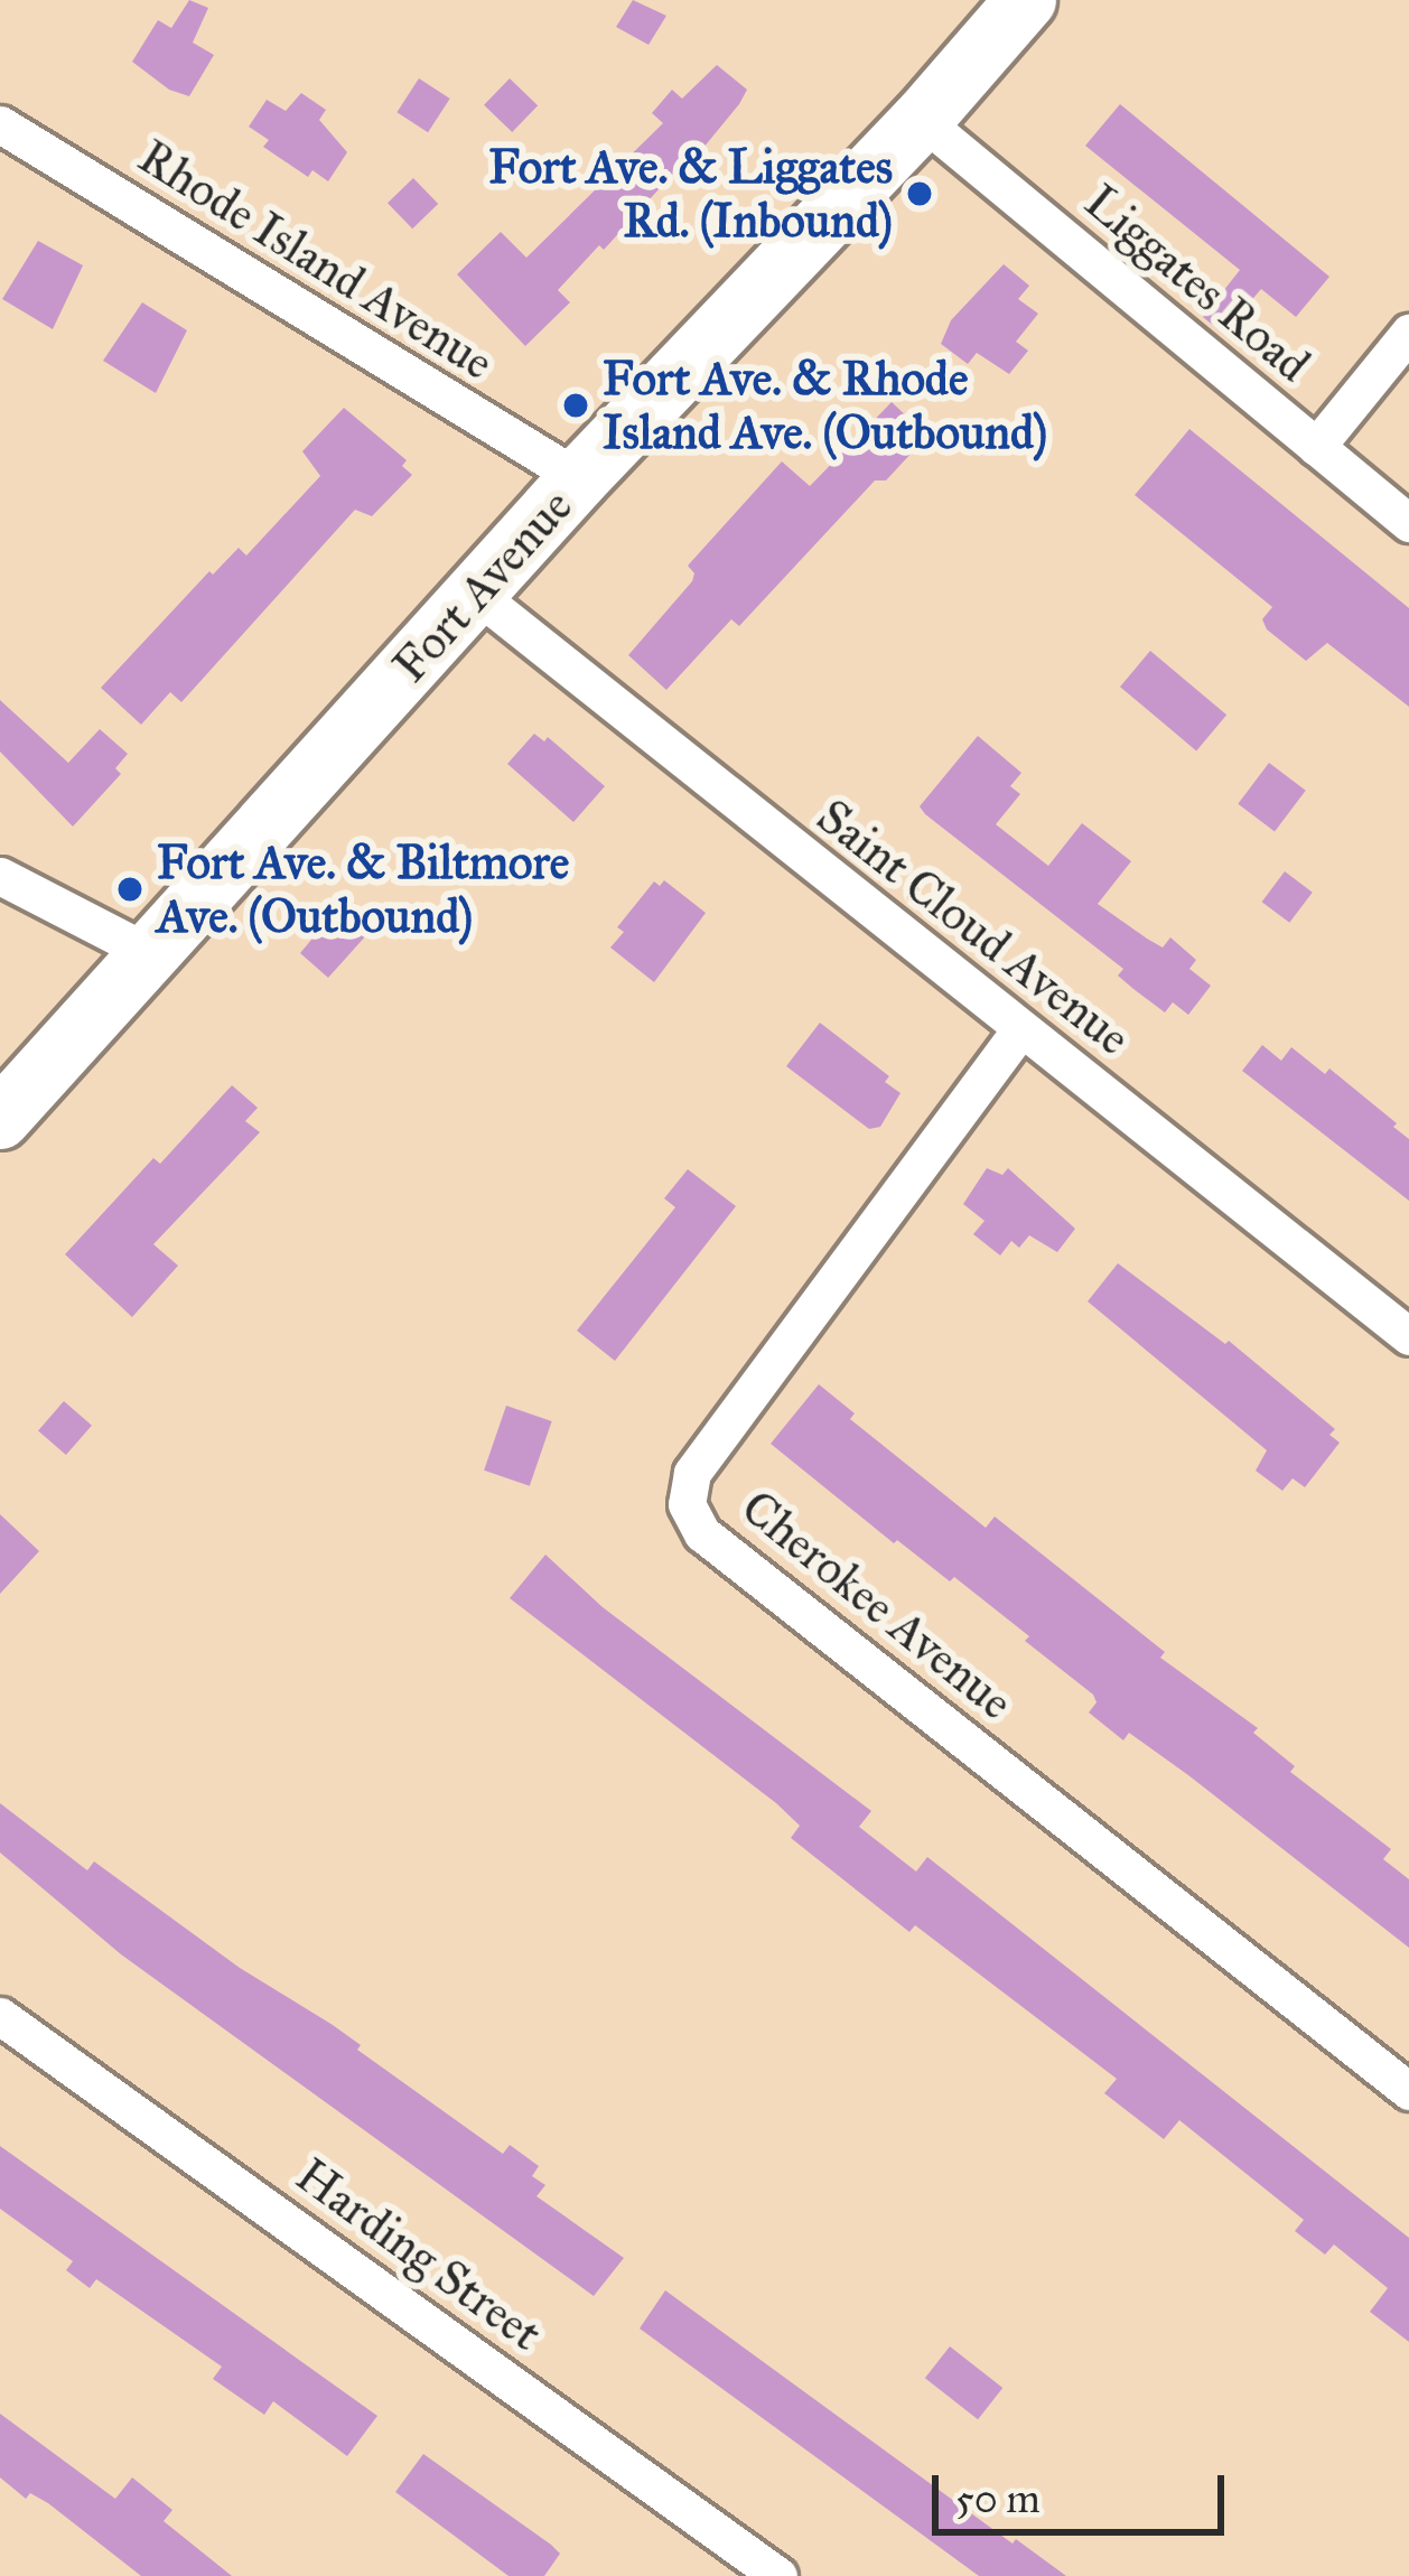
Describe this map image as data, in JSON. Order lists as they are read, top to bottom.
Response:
{
  "streets": {
    "main road": ["Fort Avenue"],
    "street": [
      "Rhode Island Avenue",
      "Liggates Road",
      "Saint Cloud Avenue",
      "Cherokee Avenue",
      "Harding Street"
    ]
  },
  "crossings": [
    ["Rhode Island Avenue", "Fort Avenue"],
    ["Liggates Road", "Fort Avenue"],
    ["Fort Avenue", "Saint Cloud Avenue"],
    ["Saint Cloud Avenue", "Cherokee Avenue"]
  ],
  "places": ["Fort Ave. & Liggates Rd. (Inbound)", "Fort Ave. & Rhode Island Ave. (Outbound)", "Fort Ave. & Biltmore Ave. (Outbound)"],
  "scale_bar": "50 m"
}
